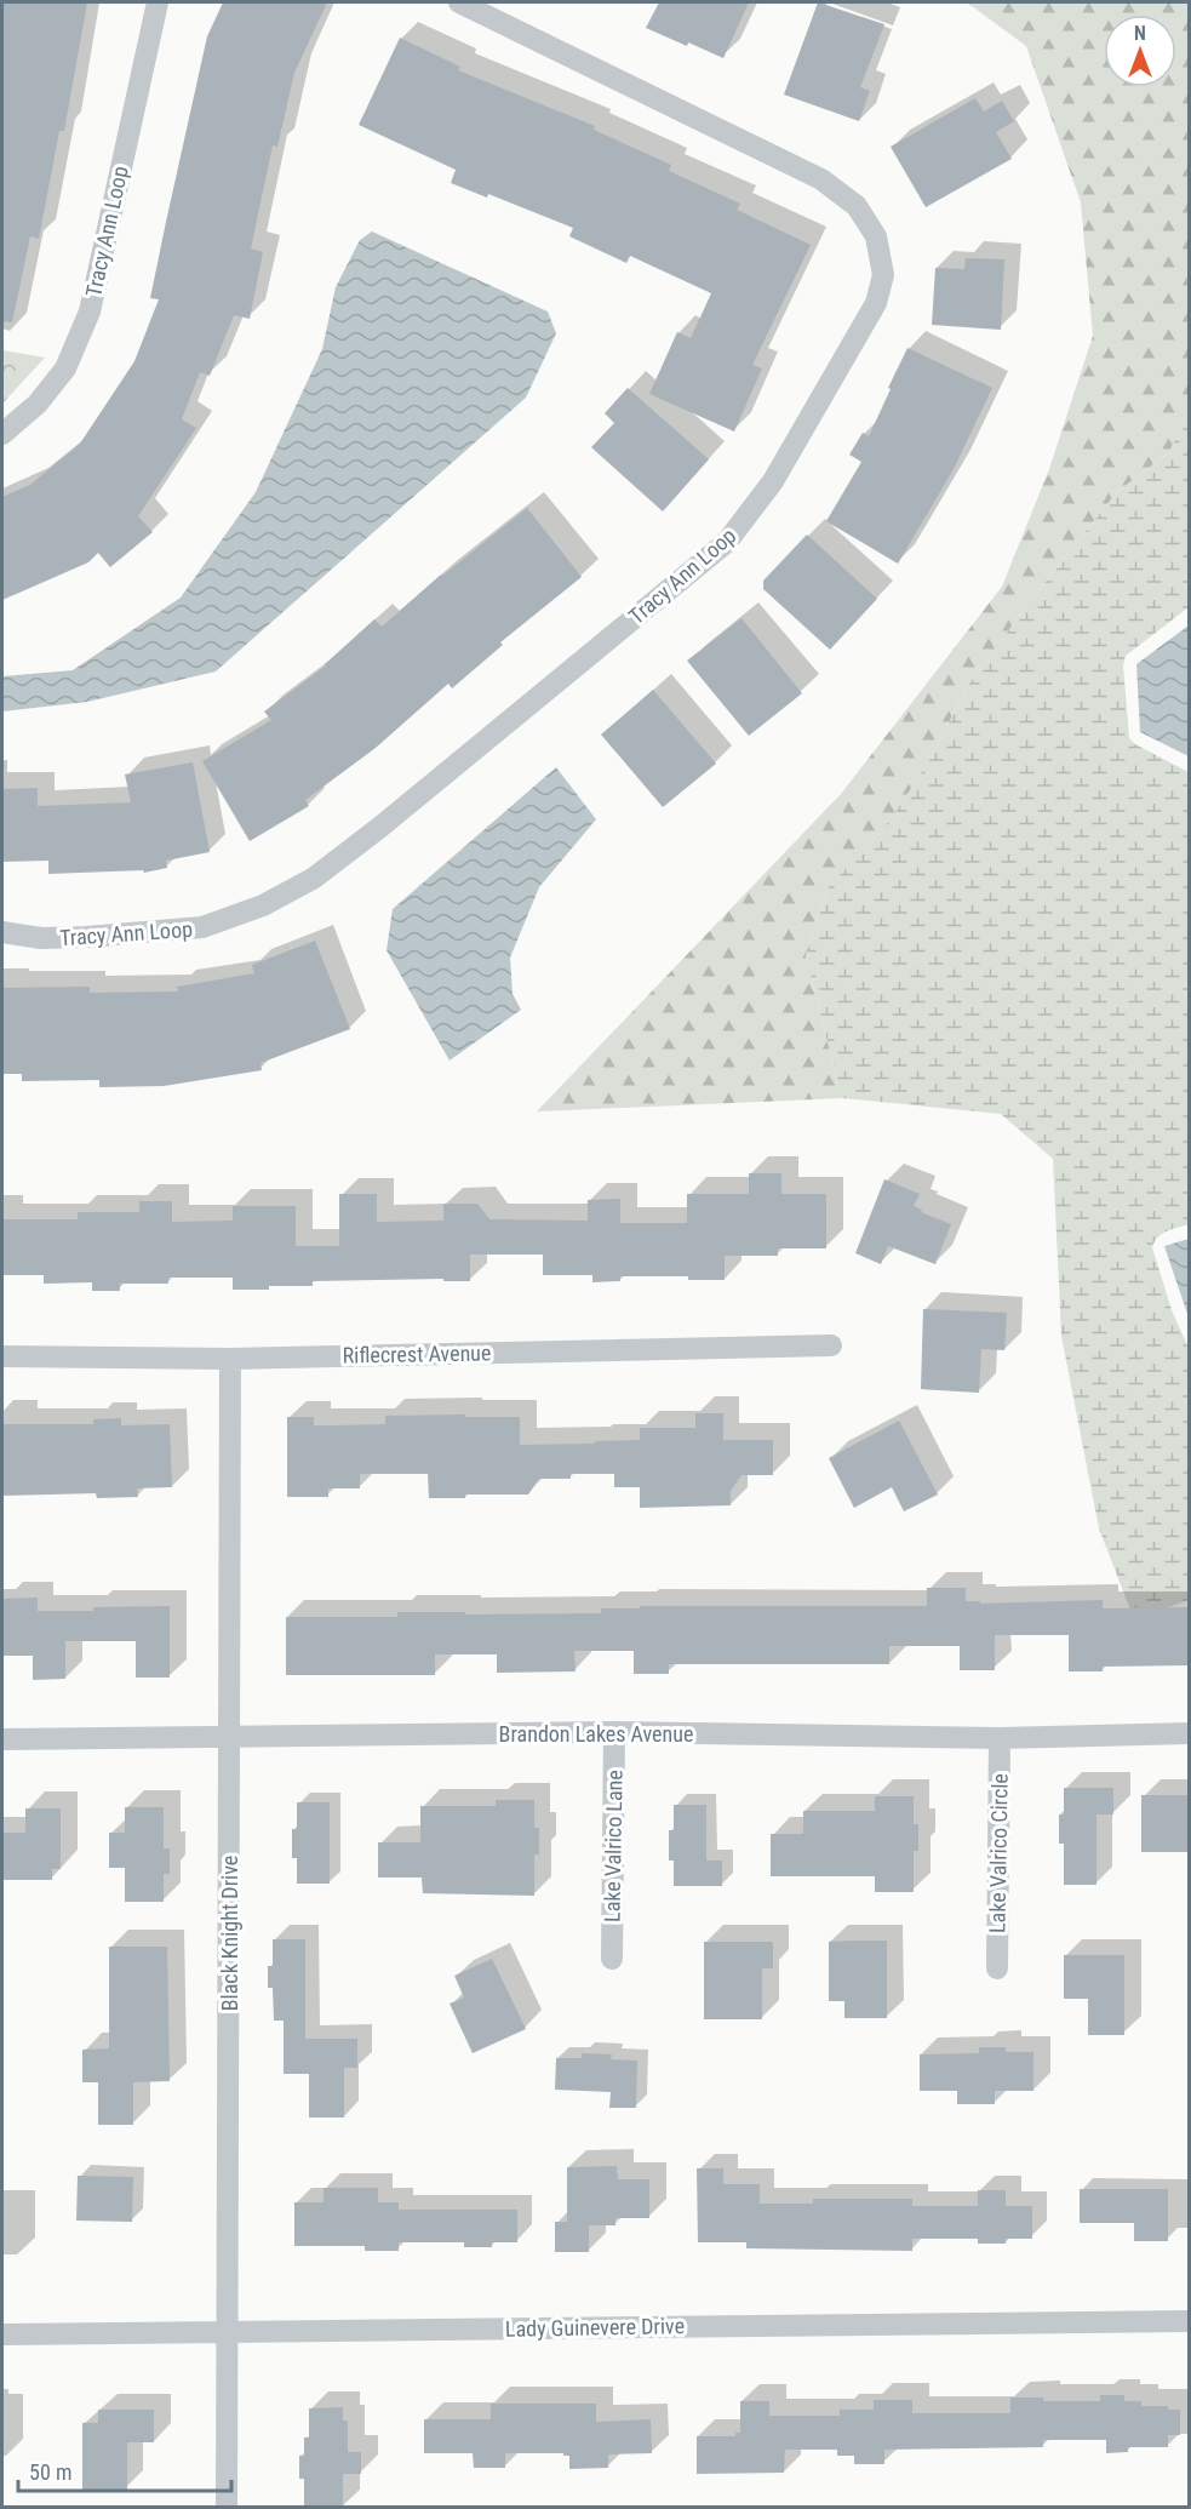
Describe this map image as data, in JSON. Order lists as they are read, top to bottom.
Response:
{
  "streets": {
    "street": [
      "Tracy Ann Loop",
      "Riflecrest Avenue",
      "Brandon Lakes Avenue",
      "Lake Valrico Lane",
      "Lake Valrico Circle",
      "Black Knight Drive",
      "Lady Guinevere Drive"
    ]
  },
  "crossings": [
    ["Riflecrest Avenue", "Black Knight Drive"],
    ["Brandon Lakes Avenue", "Lake Valrico Lane"],
    ["Brandon Lakes Avenue", "Lake Valrico Circle"],
    ["Brandon Lakes Avenue", "Black Knight Drive"],
    ["Black Knight Drive", "Lady Guinevere Drive"]
  ],
  "scale_bar": "50 m",
  "north": "top"
}
